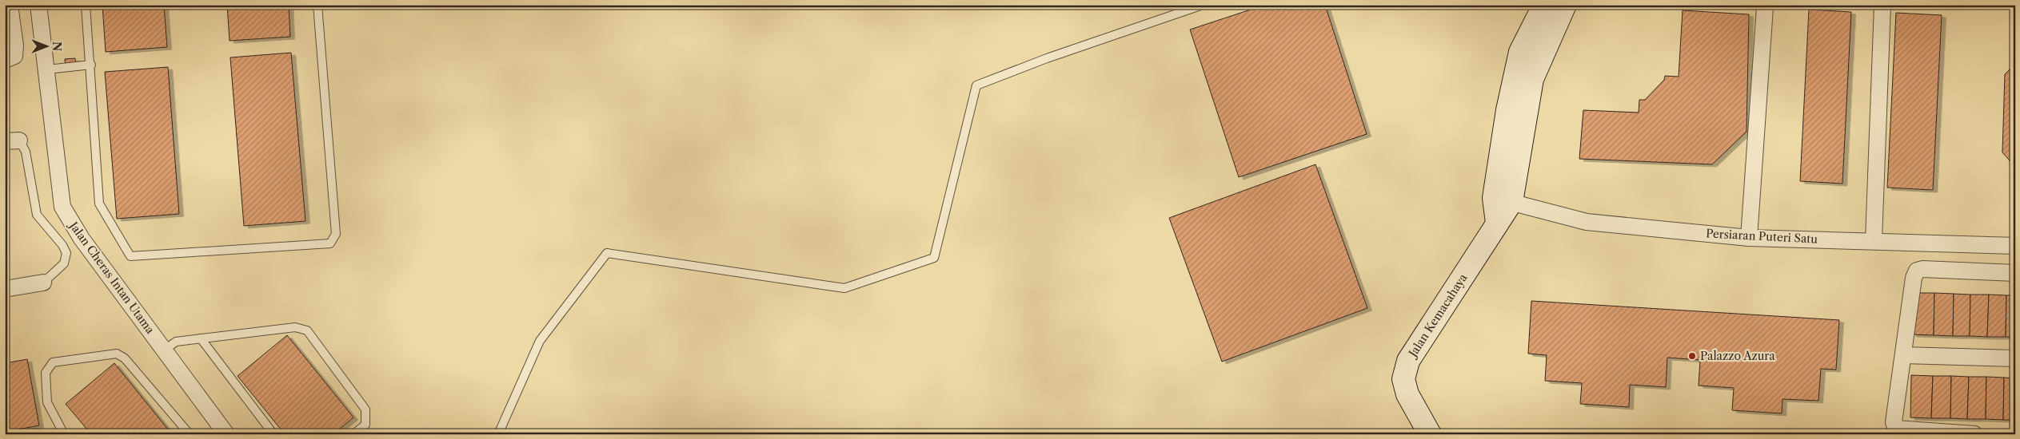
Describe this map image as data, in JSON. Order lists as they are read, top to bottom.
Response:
{
  "streets": {
    "street": ["Persiaran Puteri Satu", "Jalan Cheras Intan Utama", "Jalan Kemacahaya"]
  },
  "crossings": [
    ["Persiaran Puteri Satu", "Jalan Kemacahaya"]
  ],
  "places": ["Palazzo Azura"],
  "north": "right"
}
